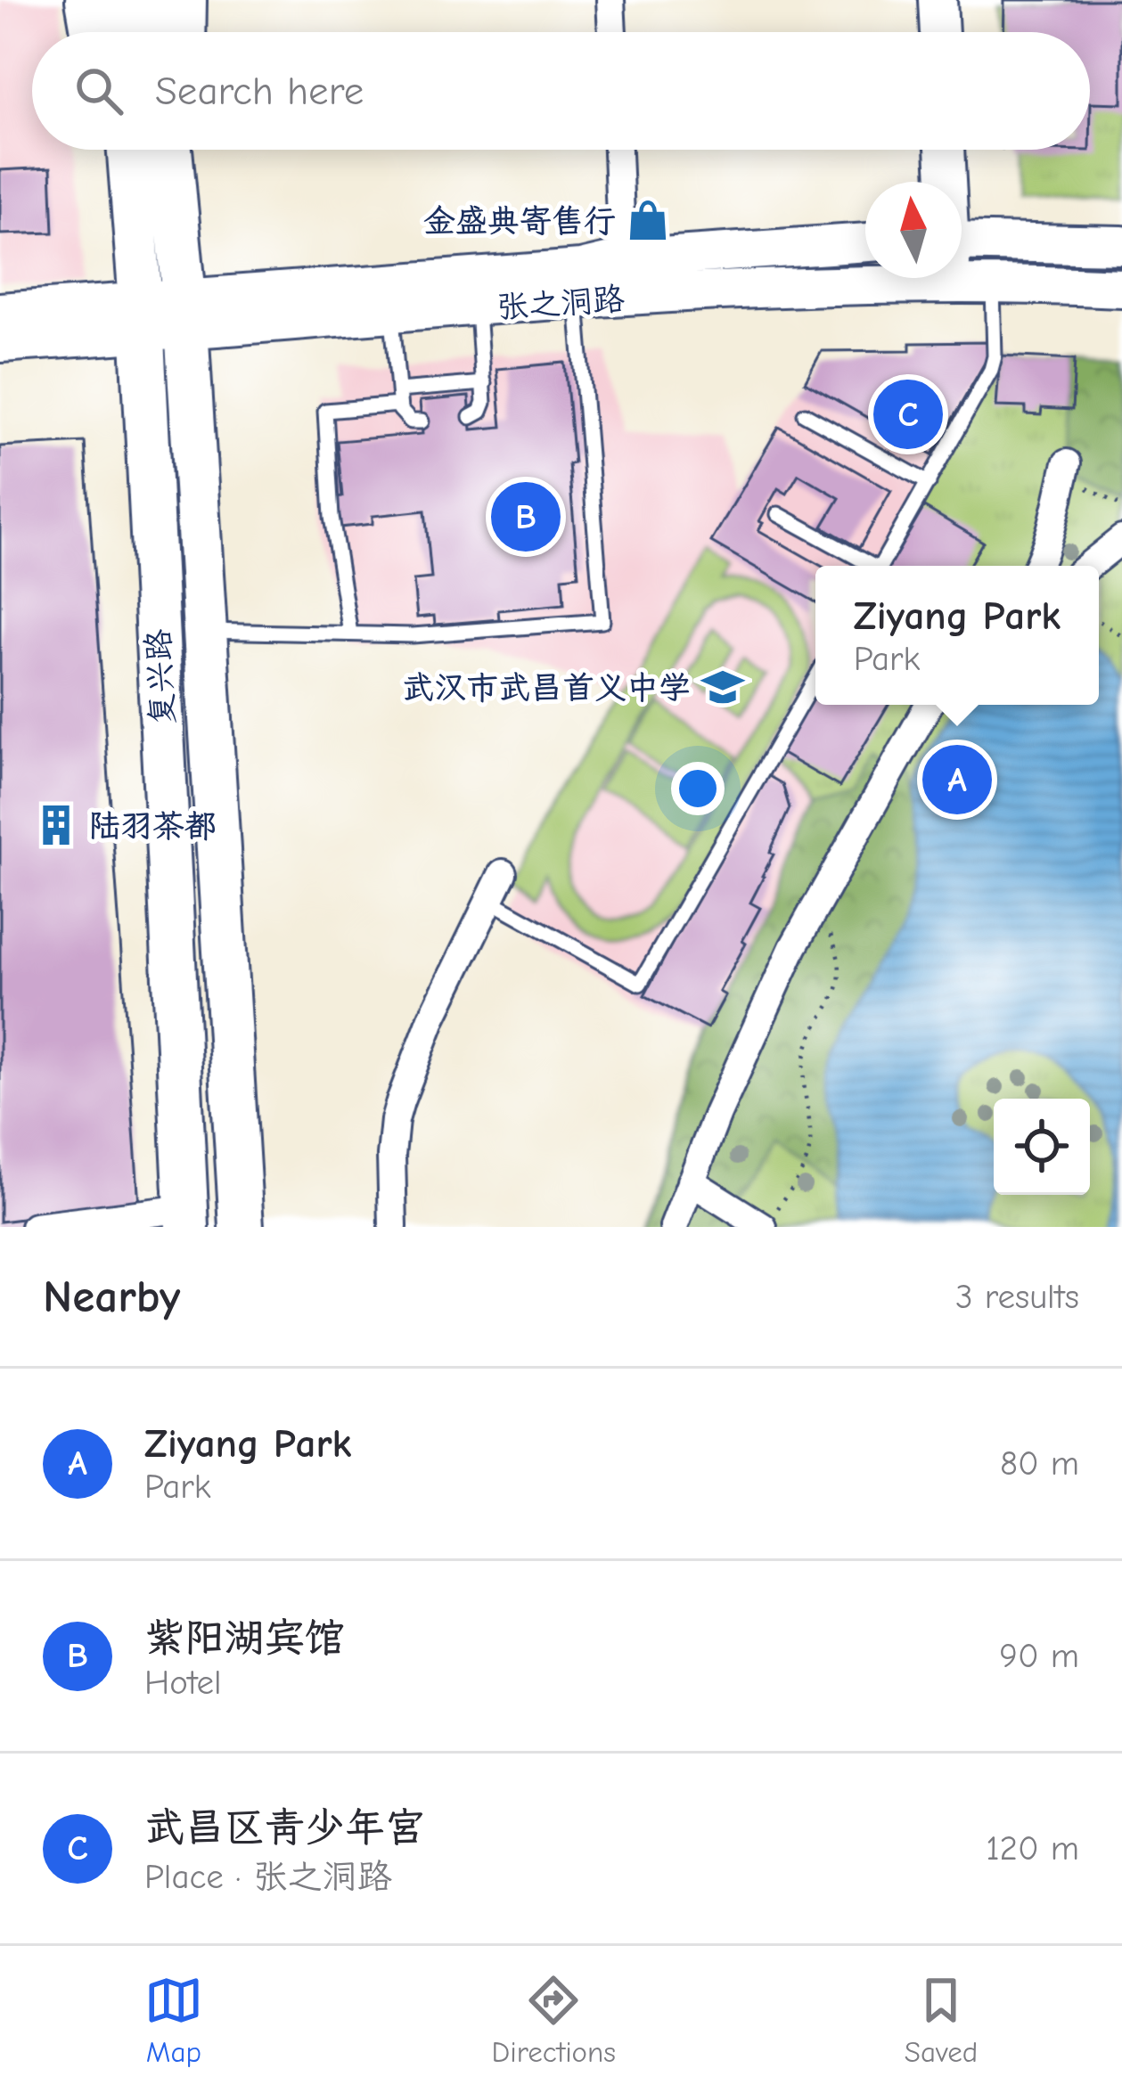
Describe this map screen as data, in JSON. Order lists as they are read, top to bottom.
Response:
{
  "streets": {
    "main road": ["张之洞路", "复兴路"]
  },
  "crossings": [
    ["张之洞路", "复兴路"]
  ],
  "places": {
    "shop": ["金盛典寄售行"],
    "school or university": ["武汉市武昌首义中学"],
    "building": ["陆羽茶都"]
  },
  "north": "top",
  "page": {
    "search": "Search here",
    "pins": ["C", "B", "A"],
    "popup": ["Ziyang Park", "Park"],
    "heading": ["Nearby", "3 results"],
    "list": [
      {
        "mark": "A",
        "name": "Ziyang Park",
        "note": "Park",
        "value": "80 m"
      },
      {
        "mark": "B",
        "name": "紫阳湖宾馆",
        "note": "Hotel",
        "value": "90 m"
      },
      {
        "mark": "C",
        "name": "武昌区青少年宫",
        "note": "Place · 张之洞路",
        "value": "120 m"
      }
    ],
    "nav": ["Map", "Directions", "Saved"]
  }
}
